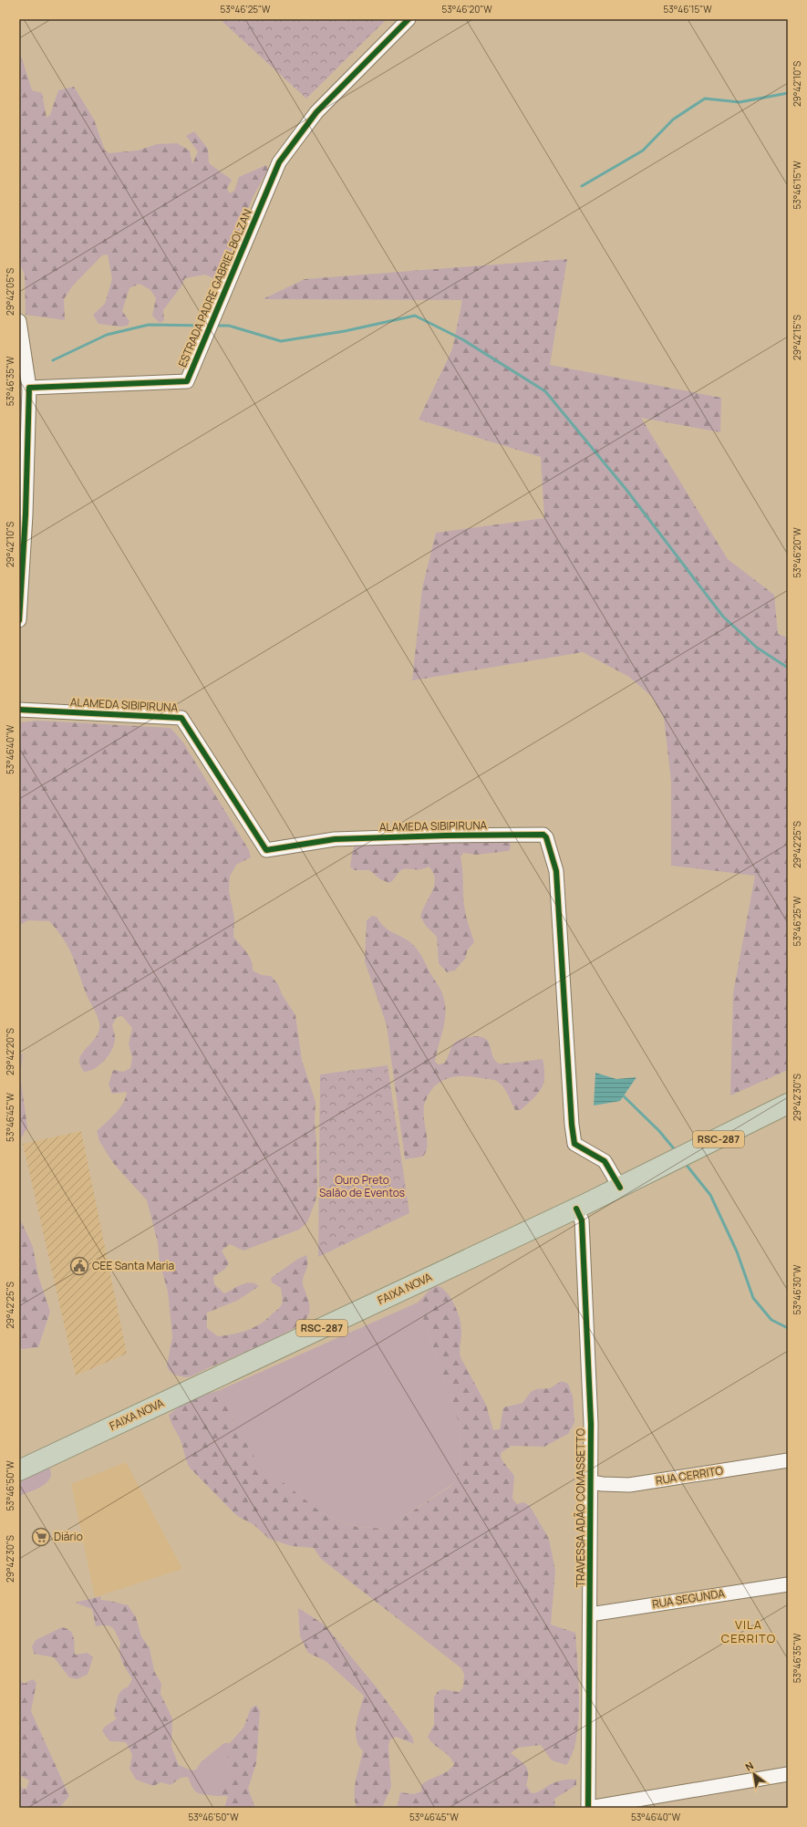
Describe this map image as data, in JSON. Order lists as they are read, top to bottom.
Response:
{
  "streets": {
    "highway": ["RSC-287", "FAIXA NOVA"],
    "street": [
      "ESTRADA PADRE GABRIEL BOLZAN",
      "ALAMEDA SIBIPIRUNA",
      "RUA CERRITO",
      "TRAVESSA ADÃO COMASSETTO",
      "RUA SEGUNDA"
    ]
  },
  "crossings": [
    ["ALAMEDA SIBIPIRUNA", "FAIXA NOVA"],
    ["FAIXA NOVA", "TRAVESSA ADÃO COMASSETTO"],
    ["RUA CERRITO", "TRAVESSA ADÃO COMASSETTO"],
    ["TRAVESSA ADÃO COMASSETTO", "RUA SEGUNDA"]
  ],
  "districts": ["VILA CERRITO"],
  "parks": ["Ouro Preto Salão de Eventos"],
  "places": {
    "public building": ["CEE Santa Maria"],
    "supermarket": ["Diário"]
  },
  "north": "top left",
  "coordinates": [
    "53°46'25\"W",
    "53°46'20\"W",
    "53°46'15\"W",
    "29°42'10\"S",
    "29°42'05\"S",
    "29°42'15\"S",
    "53°46'35\"W",
    "53°46'40\"W",
    "29°42'25\"S",
    "29°42'20\"S",
    "29°42'30\"S",
    "53°46'45\"W",
    "53°46'30\"W",
    "53°46'50\"W"
  ]
}
